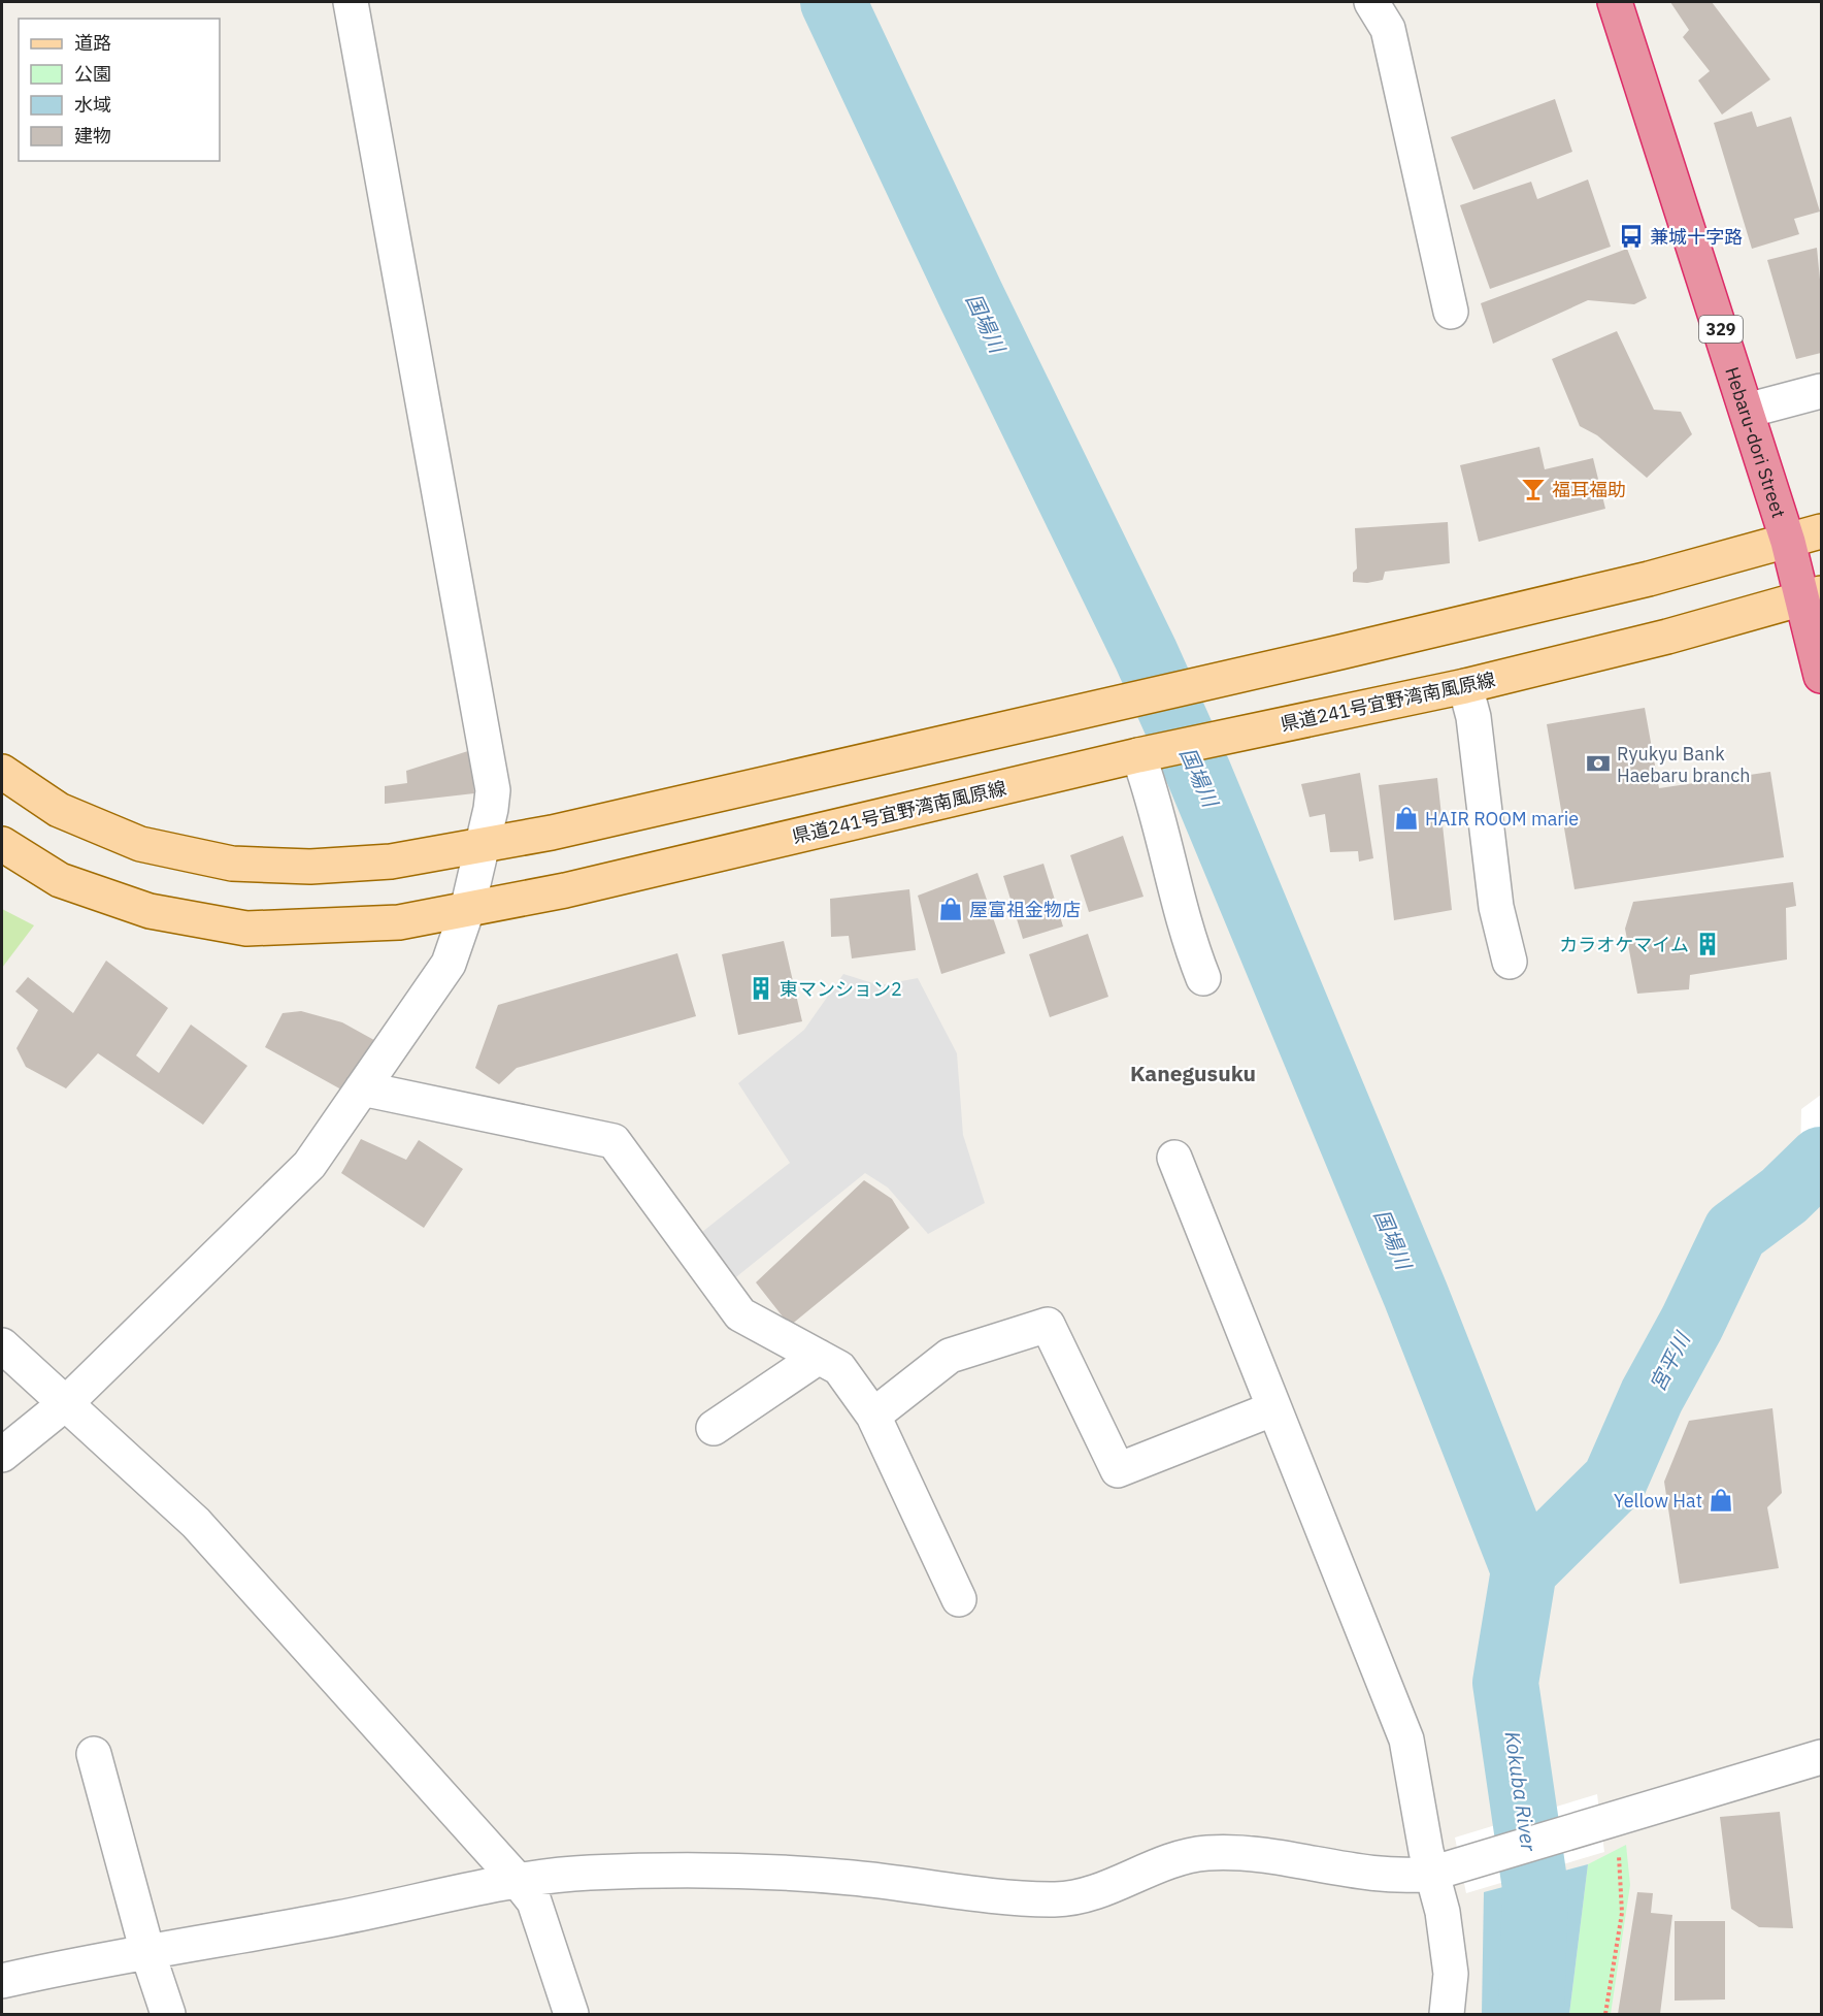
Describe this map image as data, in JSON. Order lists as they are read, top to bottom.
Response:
{
  "streets": {
    "highway": ["329", "Hebaru-dori Street"],
    "main road": ["県道241号宜野湾南風原線"]
  },
  "crossings": [
    ["Hebaru-dori Street", "県道241号宜野湾南風原線"]
  ],
  "districts": ["Kanegusuku"],
  "water": ["国場川", "宮平川", "Kokuba River"],
  "places": {
    "bus stop": ["兼城十字路"],
    "bar": ["福耳福助"],
    "bank": ["Ryukyu Bank Haebaru branch"],
    "shop": ["HAIR ROOM marie", "屋富祖金物店", "Yellow Hat"],
    "building": ["カラオケマイム", "東マンション2"]
  },
  "legend": [
    "道路",
    "公園",
    "水域",
    "建物"
  ]
}
